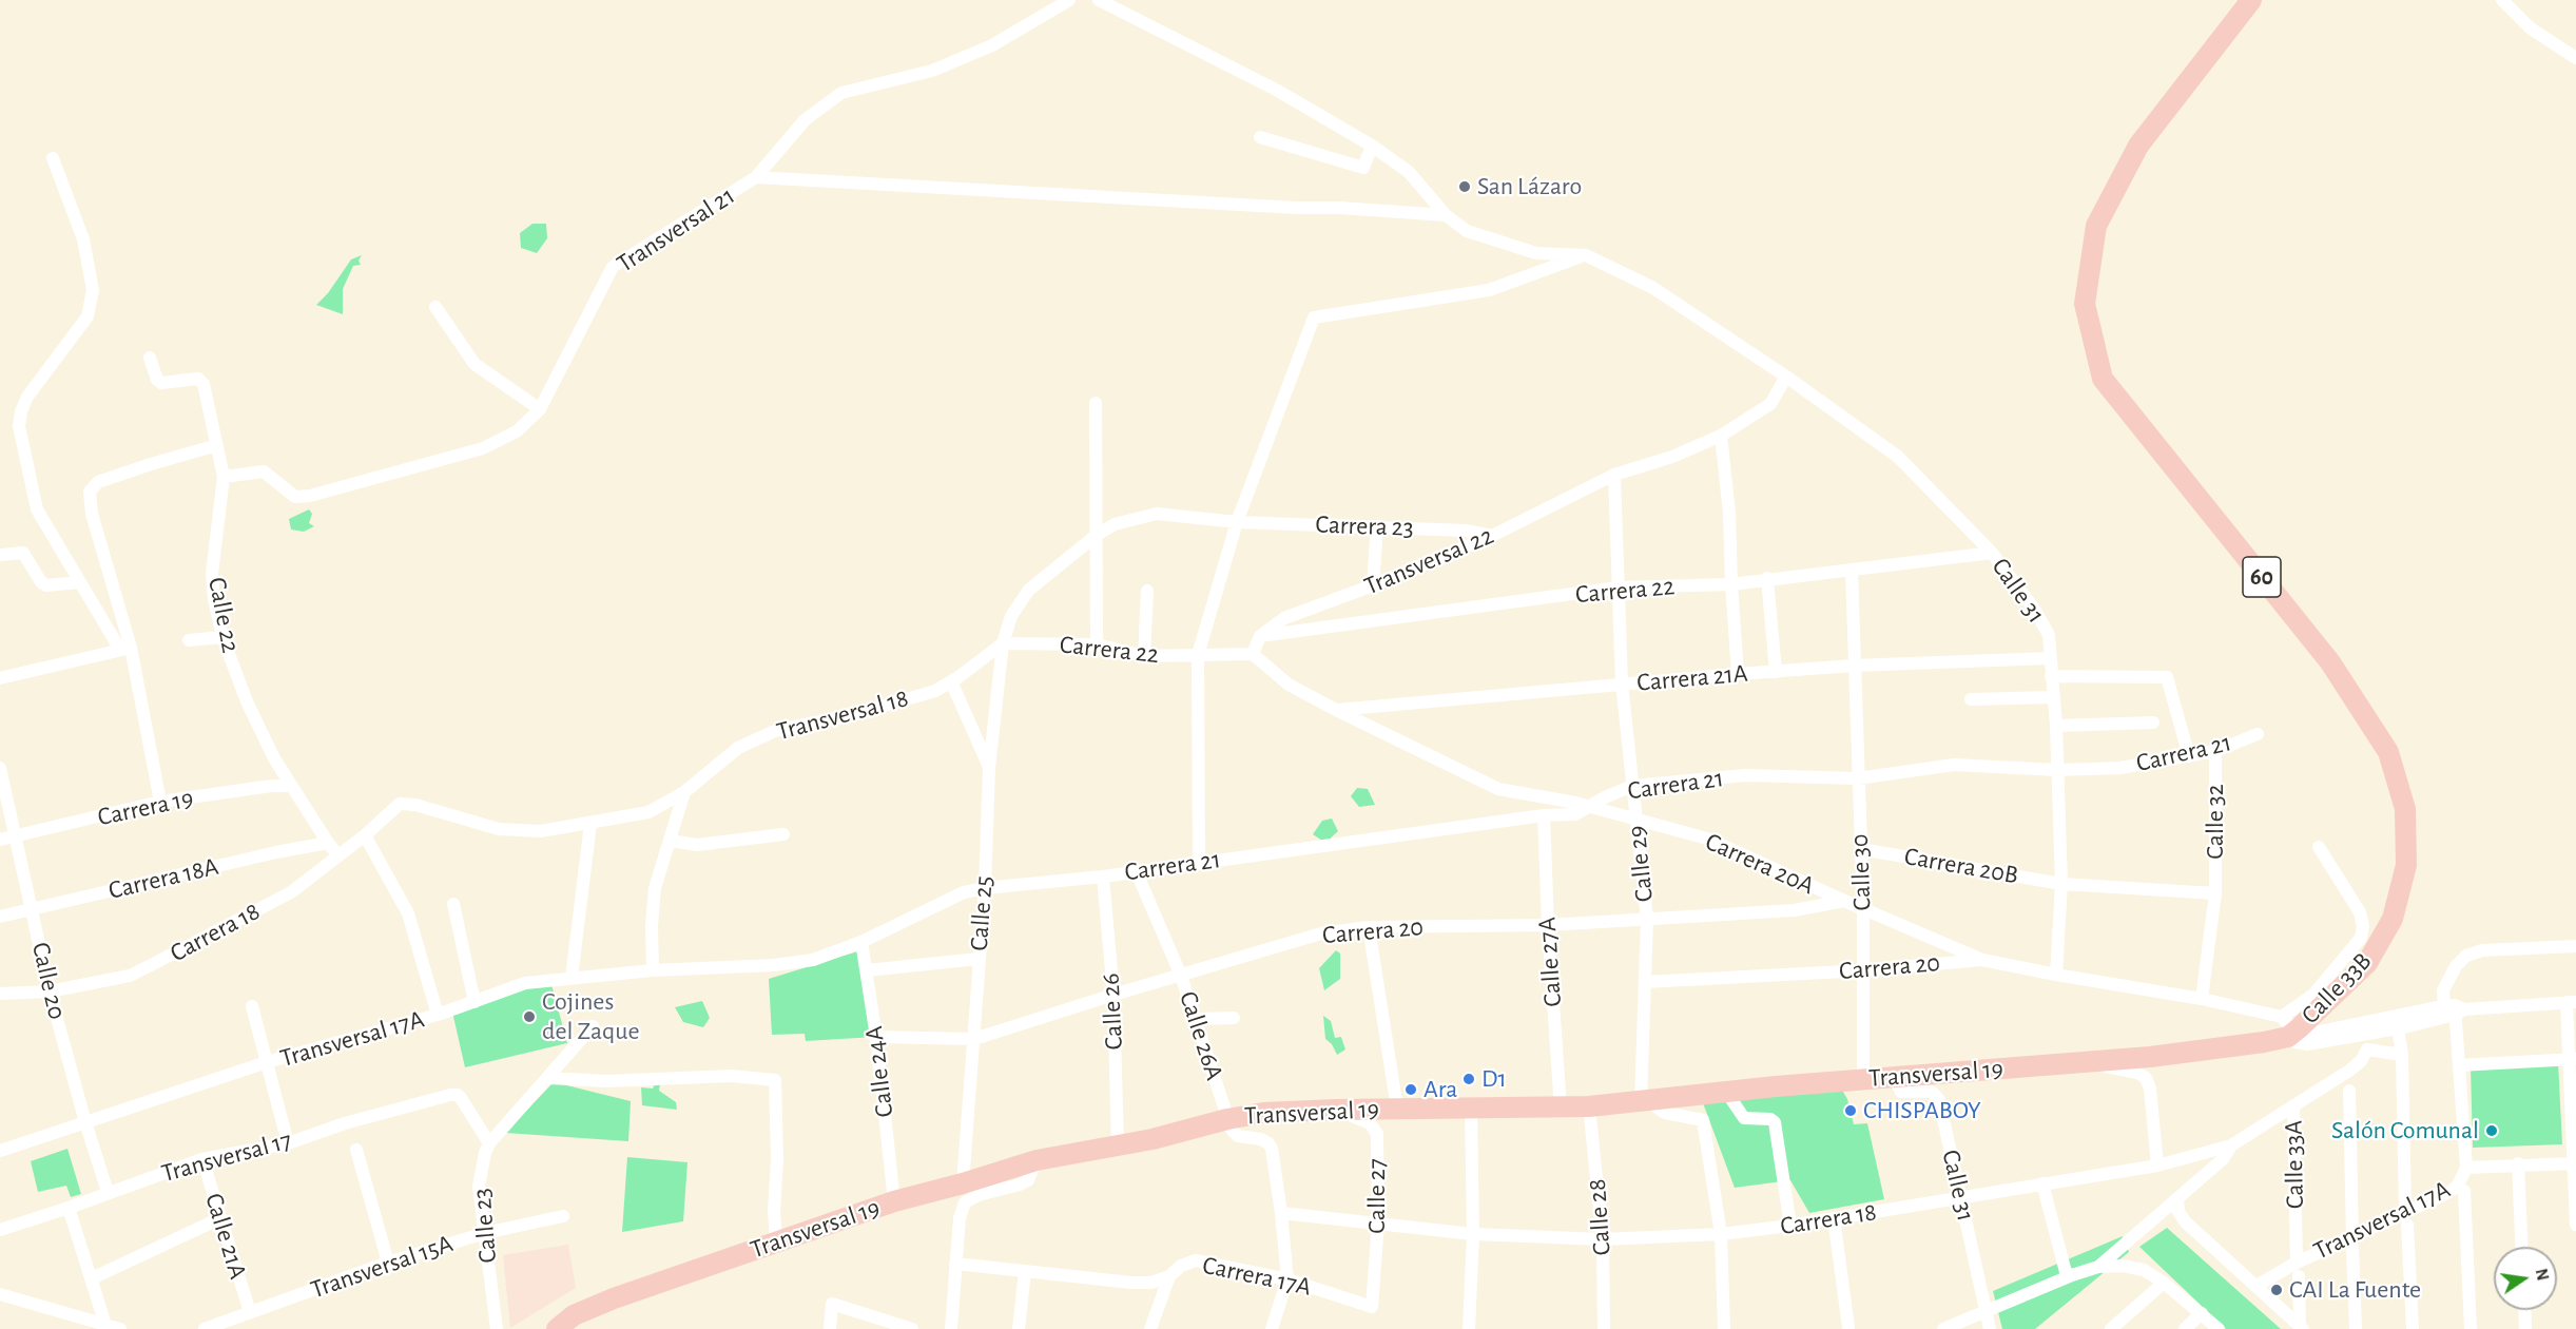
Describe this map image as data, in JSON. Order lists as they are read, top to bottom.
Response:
{
  "streets": {
    "main road": ["60", "Calle 33B", "Transversal 19"],
    "street": [
      "Transversal 21",
      "Carrera 23",
      "Transversal 22",
      "Carrera 22",
      "Calle 31",
      "Calle 22",
      "Carrera 21A",
      "Transversal 18",
      "Carrera 21",
      "Carrera 19",
      "Calle 32",
      "Calle 29",
      "Carrera 20A",
      "Carrera 20B",
      "Calle 30",
      "Carrera 18A",
      "Calle 25",
      "Carrera 20",
      "Carrera 18",
      "Calle 27A",
      "Calle 20",
      "Calle 26",
      "Calle 26A",
      "Transversal 17A",
      "Calle 24A",
      "Transversal 17",
      "Calle 33A",
      "Calle 27",
      "Calle 28",
      "Calle 23",
      "Calle 21A",
      "Transversal 15A",
      "Carrera 17A"
    ]
  },
  "crossings": [
    ["Transversal 21", "Calle 22"],
    ["Carrera 23", "Transversal 22"],
    ["Carrera 23", "Calle 25"],
    ["Transversal 22", "Carrera 22"],
    ["Transversal 22", "Calle 29"],
    ["Carrera 22", "Calle 31"],
    ["Carrera 22", "Transversal 18"],
    ["Carrera 22", "Calle 29"],
    ["Carrera 22", "Carrera 20A"],
    ["Carrera 22", "Calle 30"],
    ["Carrera 22", "Calle 25"],
    ["Calle 31", "Carrera 21A"],
    ["Calle 31", "Carrera 21"],
    ["Calle 31", "Carrera 20A"],
    ["Calle 31", "Carrera 20B"],
    ["Calle 31", "Carrera 18"],
    ["Calle 31", "Transversal 19"],
    ["Calle 22", "Carrera 19"],
    ["Calle 22", "Carrera 18A"],
    ["Calle 22", "Carrera 18"],
    ["Carrera 21A", "Calle 29"],
    ["Carrera 21A", "Carrera 20A"],
    ["Carrera 21A", "Calle 30"],
    ["Transversal 18", "Calle 25"],
    ["Transversal 18", "Carrera 18"],
    ["Carrera 21", "Calle 32"],
    ["Carrera 21", "Calle 29"],
    ["Carrera 21", "Carrera 20A"],
    ["Carrera 21", "Calle 30"],
    ["Carrera 21", "Calle 25"],
    ["Carrera 21", "Calle 27A"],
    ["Carrera 21", "Calle 26"],
    ["Carrera 21", "Calle 26A"],
    ["Carrera 21", "Transversal 17A"],
    ["Carrera 21", "Calle 24A"],
    ["Carrera 19", "Calle 20"],
    ["Calle 29", "Carrera 20A"],
    ["Calle 29", "Carrera 20"],
    ["Calle 29", "Transversal 19"],
    ["Carrera 20A", "Calle 30"],
    ["Carrera 20A", "Carrera 20"],
    ["Carrera 20A", "Calle 33B"],
    ["Carrera 20A", "Transversal 19"],
    ["Carrera 20B", "Calle 30"],
    ["Calle 30", "Carrera 20"],
    ["Calle 30", "Transversal 19"],
    ["Carrera 18A", "Calle 20"],
    ["Calle 25", "Carrera 20"],
    ["Calle 25", "Transversal 19"],
    ["Carrera 20", "Calle 27A"],
    ["Carrera 20", "Calle 26"],
    ["Carrera 20", "Calle 26A"],
    ["Carrera 20", "Calle 24A"],
    ["Carrera 18", "Calle 20"],
    ["Carrera 18", "Calle 33A"],
    ["Carrera 18", "Calle 27"],
    ["Carrera 18", "Calle 28"],
    ["Calle 27A", "Transversal 19"],
    ["Calle 20", "Transversal 17A"],
    ["Calle 20", "Transversal 17"],
    ["Calle 33B", "Transversal 19"],
    ["Calle 26", "Transversal 19"],
    ["Calle 26A", "Transversal 19"],
    ["Transversal 17A", "Calle 24A"],
    ["Transversal 17A", "Calle 33A"],
    ["Calle 24A", "Transversal 19"],
    ["Transversal 19", "Calle 27"],
    ["Transversal 19", "Calle 28"],
    ["Transversal 17", "Calle 23"],
    ["Transversal 17", "Calle 21A"],
    ["Calle 27", "Carrera 17A"],
    ["Calle 23", "Transversal 15A"],
    ["Calle 21A", "Transversal 15A"]
  ],
  "places": [
    "San Lázaro",
    "Cojines del Zaque",
    "D1",
    "Ara",
    "CHISPABOY",
    "Salón Comunal",
    "CAI La Fuente"
  ],
  "north": "right"
}
